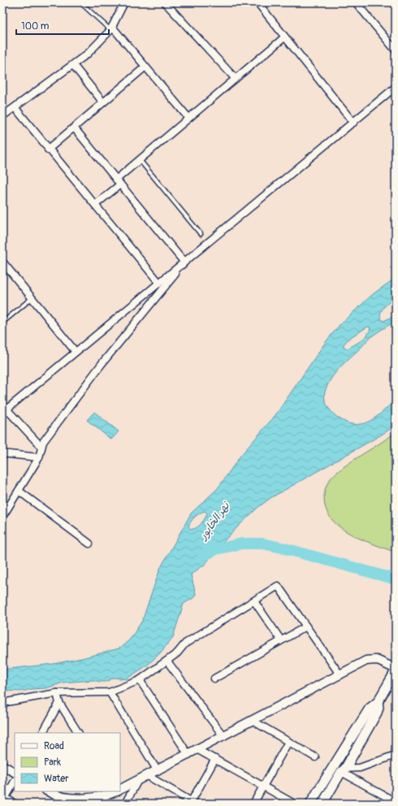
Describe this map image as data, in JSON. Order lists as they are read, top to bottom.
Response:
{
  "water": ["نهر الخابور"],
  "legend": ["Road", "Park", "Water"],
  "scale_bar": "100 m"
}
